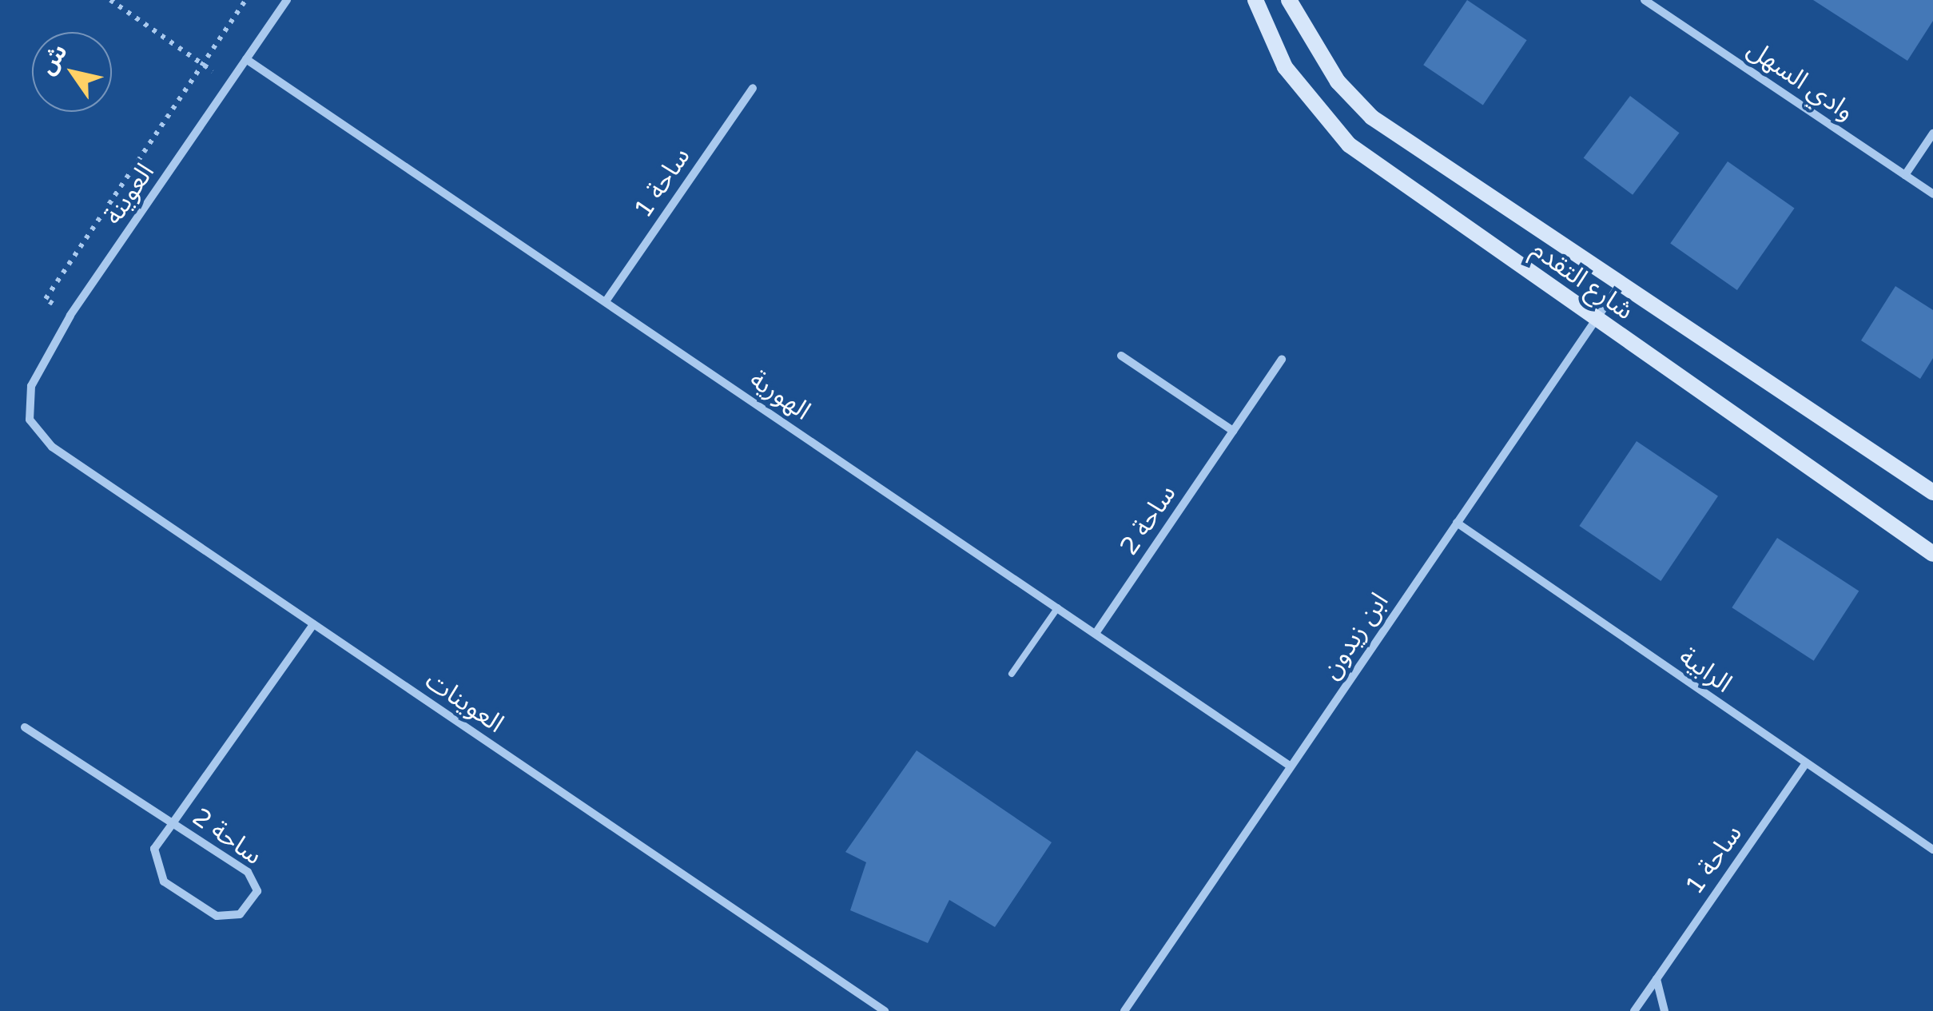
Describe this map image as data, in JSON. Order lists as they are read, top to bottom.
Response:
{
  "streets": {
    "street": [
      "وادي السهل",
      "ساحة 1",
      "العوينة",
      "شارع التقدم",
      "الهورية",
      "ساحة 2",
      "ابن زيدون",
      "الرابية",
      "العوينات"
    ]
  },
  "crossings": [
    ["ساحة 1", "الهورية"],
    ["ساحة 1", "الرابية"],
    ["العوينة", "الهورية"],
    ["العوينة", "العوينات"],
    ["شارع التقدم", "ابن زيدون"],
    ["الهورية", "ساحة 2"],
    ["الهورية", "ابن زيدون"],
    ["ساحة 2", "العوينات"],
    ["ابن زيدون", "الرابية"]
  ],
  "north": "top left"
}
